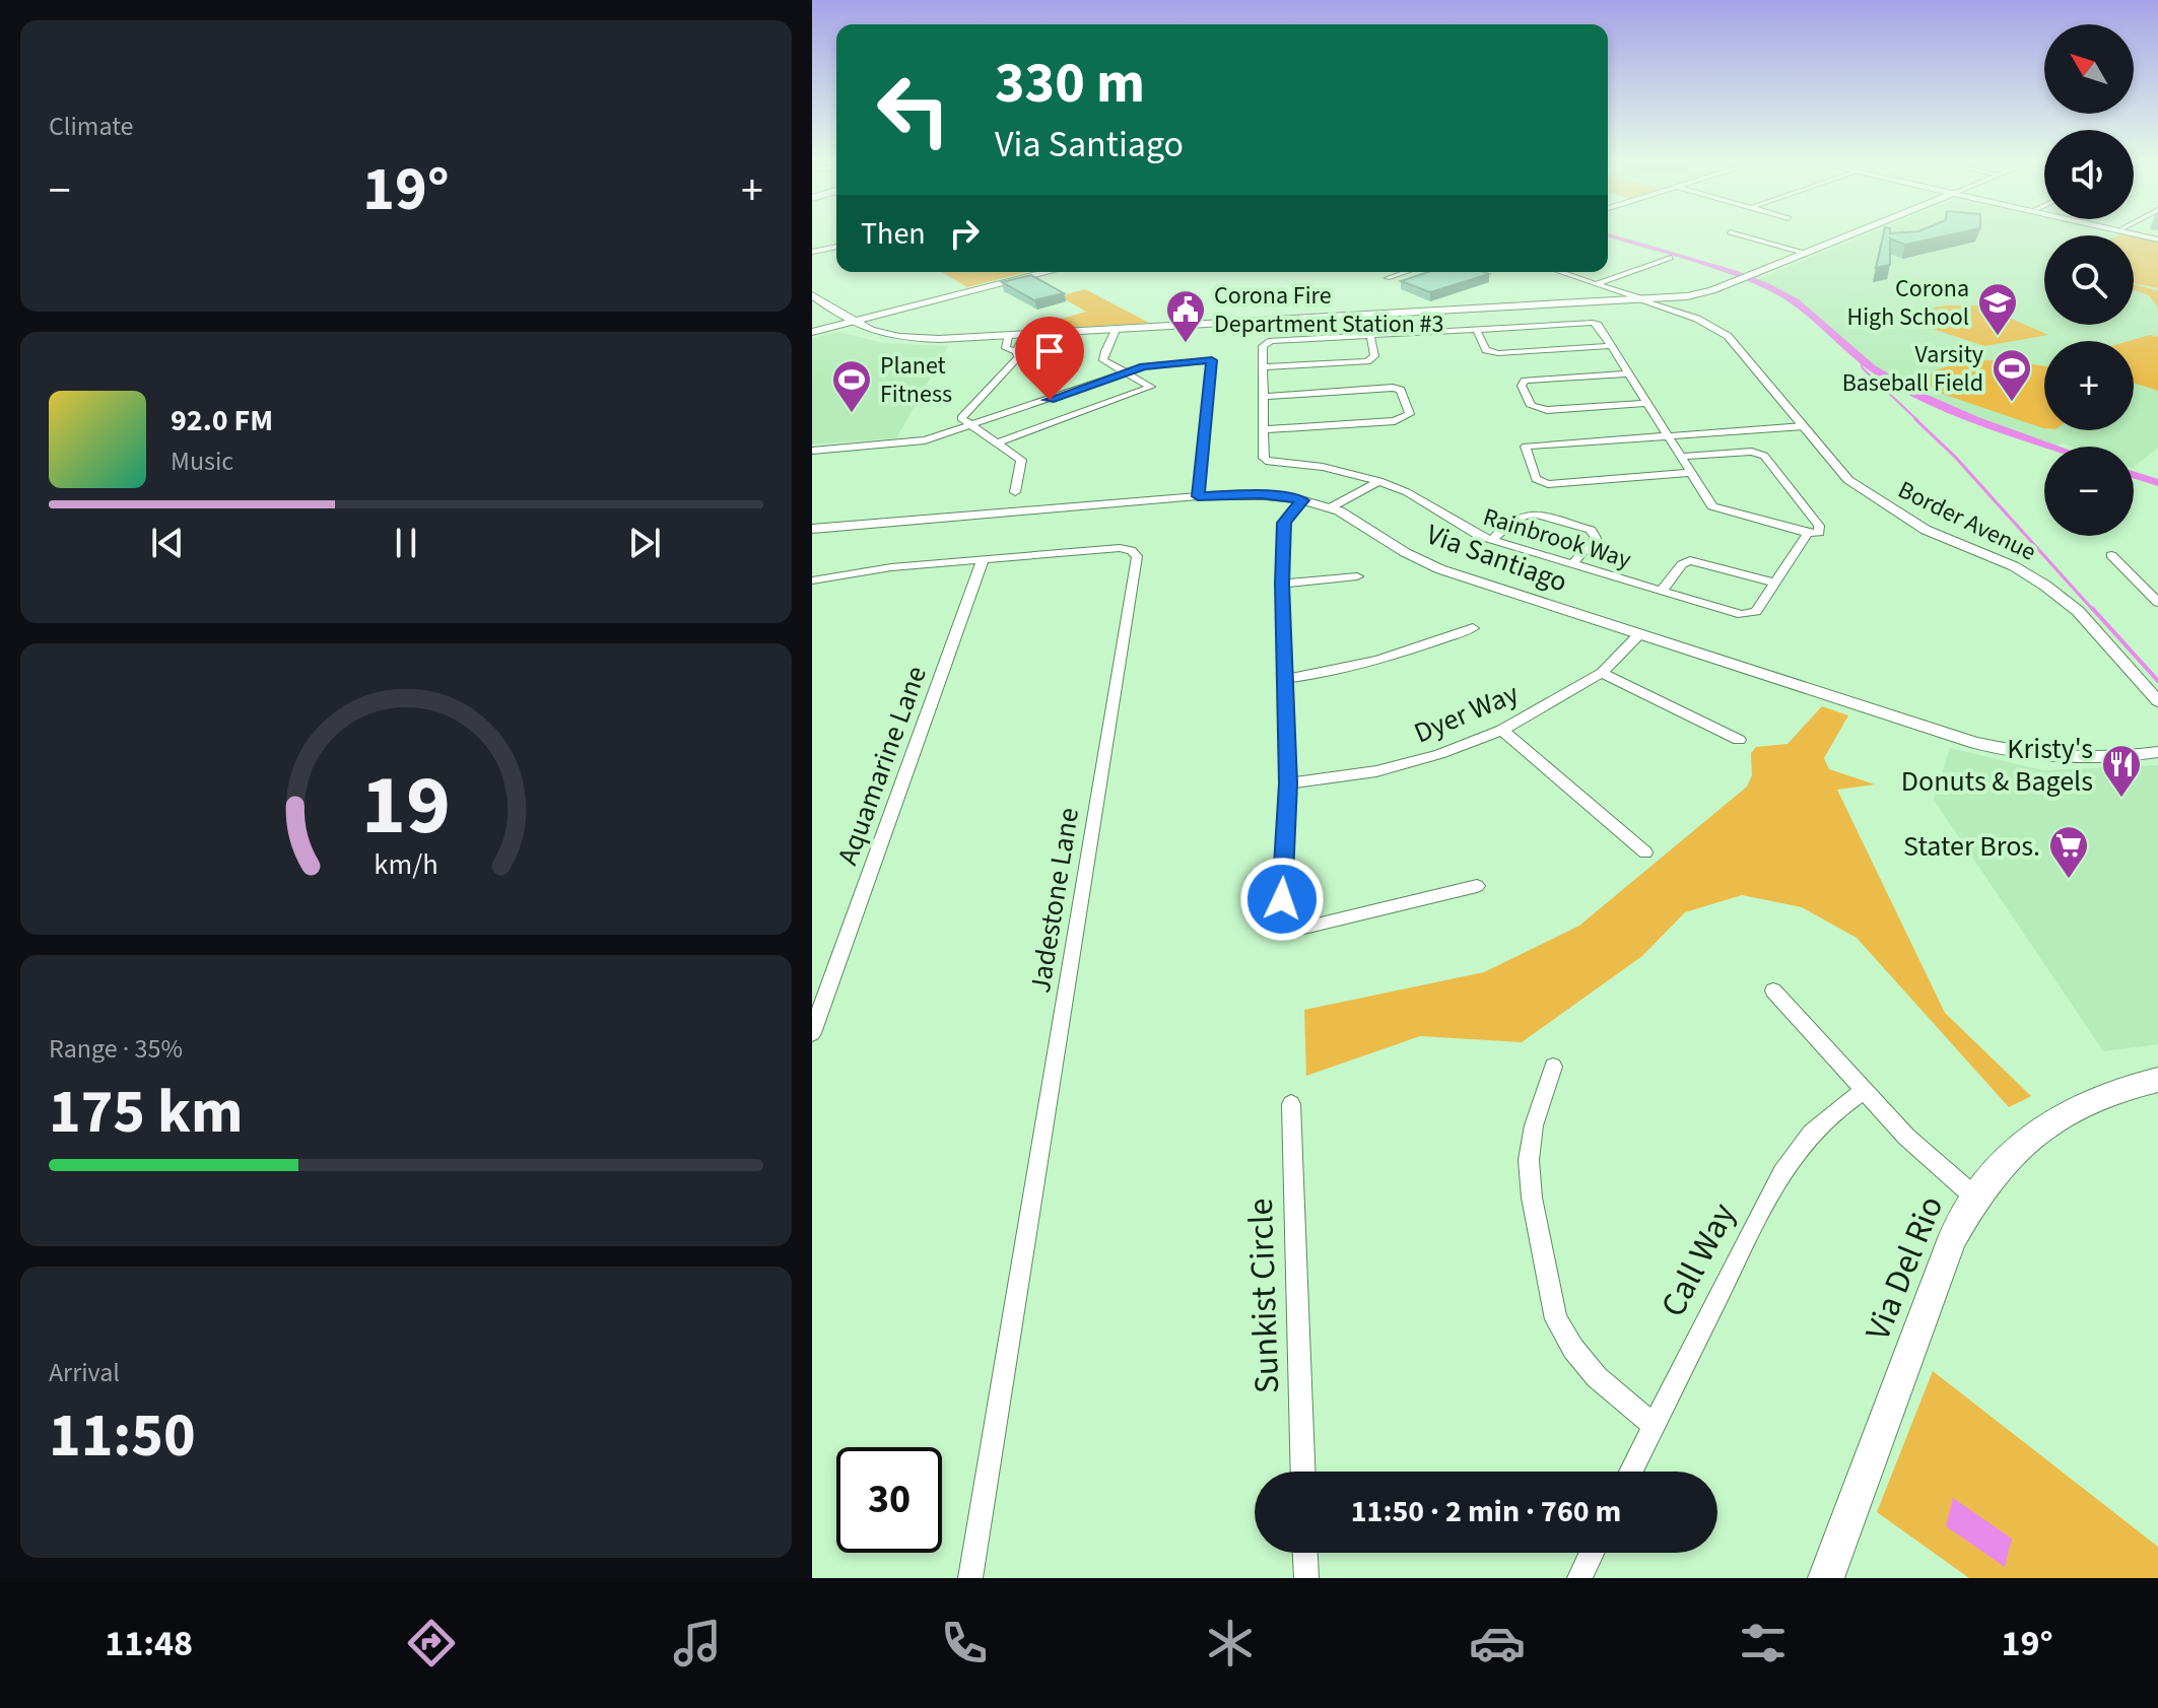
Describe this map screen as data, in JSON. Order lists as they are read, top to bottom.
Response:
{
  "streets": {
    "main road": ["Via Del Rio"],
    "street": [
      "Border Avenue",
      "Rainbrook Way",
      "Via Santiago",
      "Dyer Way",
      "Aquamarine Lane",
      "Jadestone Lane",
      "Call Way",
      "Sunkist Circle"
    ]
  },
  "crossings": [
    ["Via Santiago", "Dyer Way"],
    ["Aquamarine Lane", "Jadestone Lane"]
  ],
  "places": {
    "school or university": ["Corona High School"],
    "public building": ["Corona Fire Department Station #3"],
    "sports": ["Varsity Baseball Field", "Planet Fitness"],
    "restaurant": ["Kristy's Donuts & Bagels"],
    "supermarket": ["Stater Bros."]
  },
  "north": "top left",
  "page": {
    "tile": [
      "Climate",
      ["Range · 35%", "175 km"],
      ["Arrival", "11:50"]
    ],
    "map_buttons": ["+", "−"],
    "turn": ["330 m", "Via Santiago"],
    "heat": ["−", "19°", "+"],
    "then": "Then",
    "song": ["92.0 FM", "Music"],
    "limit": "30",
    "trip": "11:50 · 2 min · 760 m",
    "tabs": ["11:48", "19°"],
    "gauge": ["19", "km/h"]
  }
}
